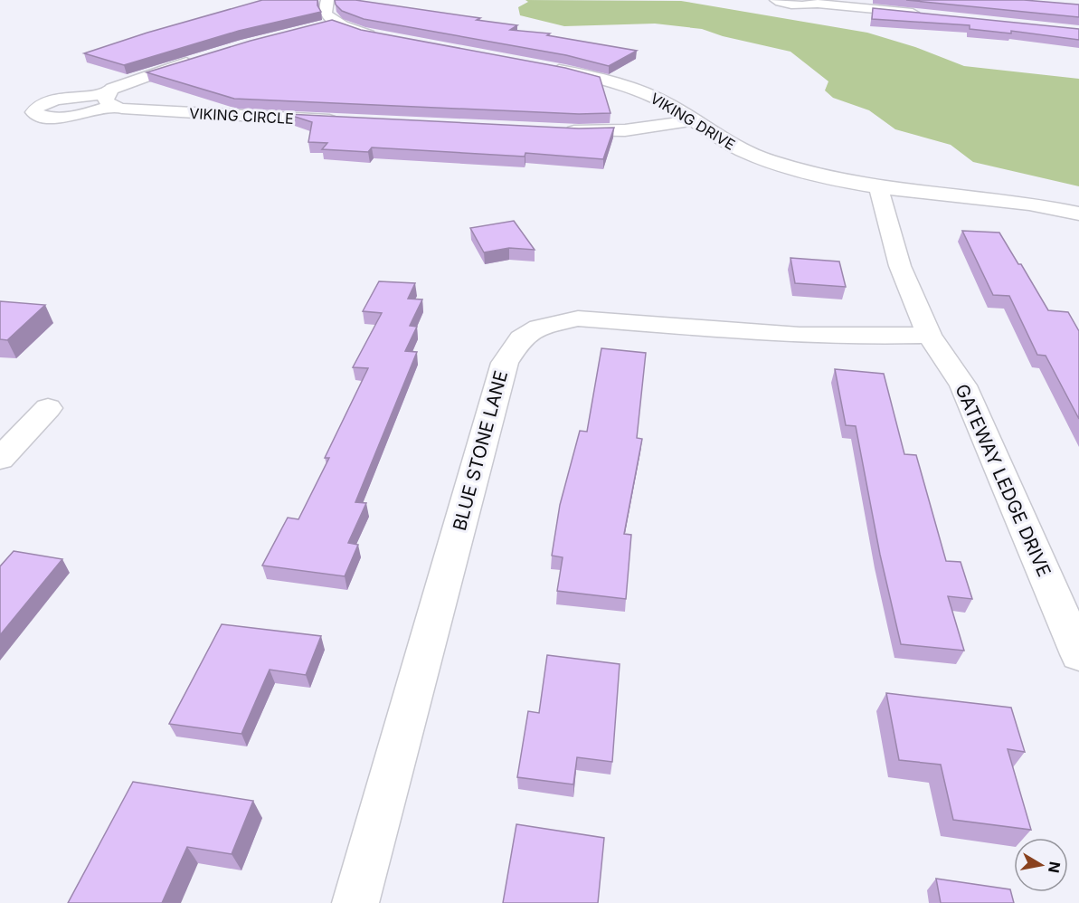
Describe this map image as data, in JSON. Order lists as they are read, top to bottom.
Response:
{
  "streets": {
    "street": [
      "VIKING CIRCLE",
      "VIKING DRIVE",
      "BLUE STONE LANE",
      "GATEWAY LEDGE DRIVE"
    ]
  },
  "crossings": [
    ["VIKING DRIVE", "GATEWAY LEDGE DRIVE"],
    ["BLUE STONE LANE", "GATEWAY LEDGE DRIVE"]
  ],
  "north": "right"
}
